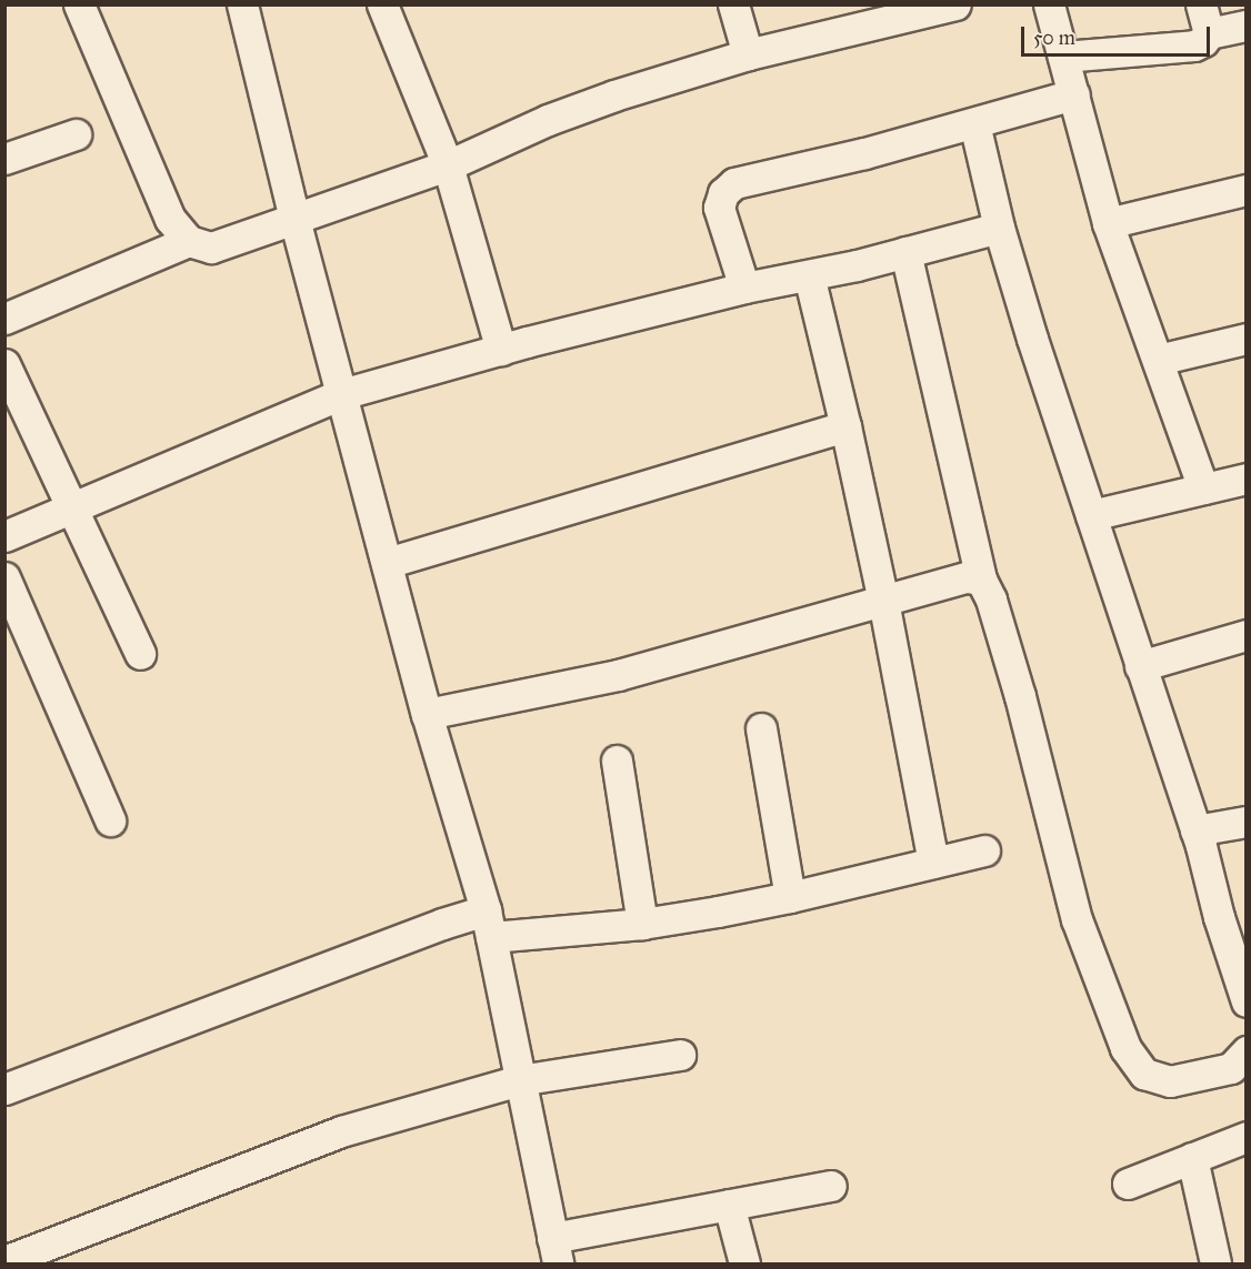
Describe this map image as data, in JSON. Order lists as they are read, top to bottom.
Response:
{
  "scale_bar": "50 m"
}
